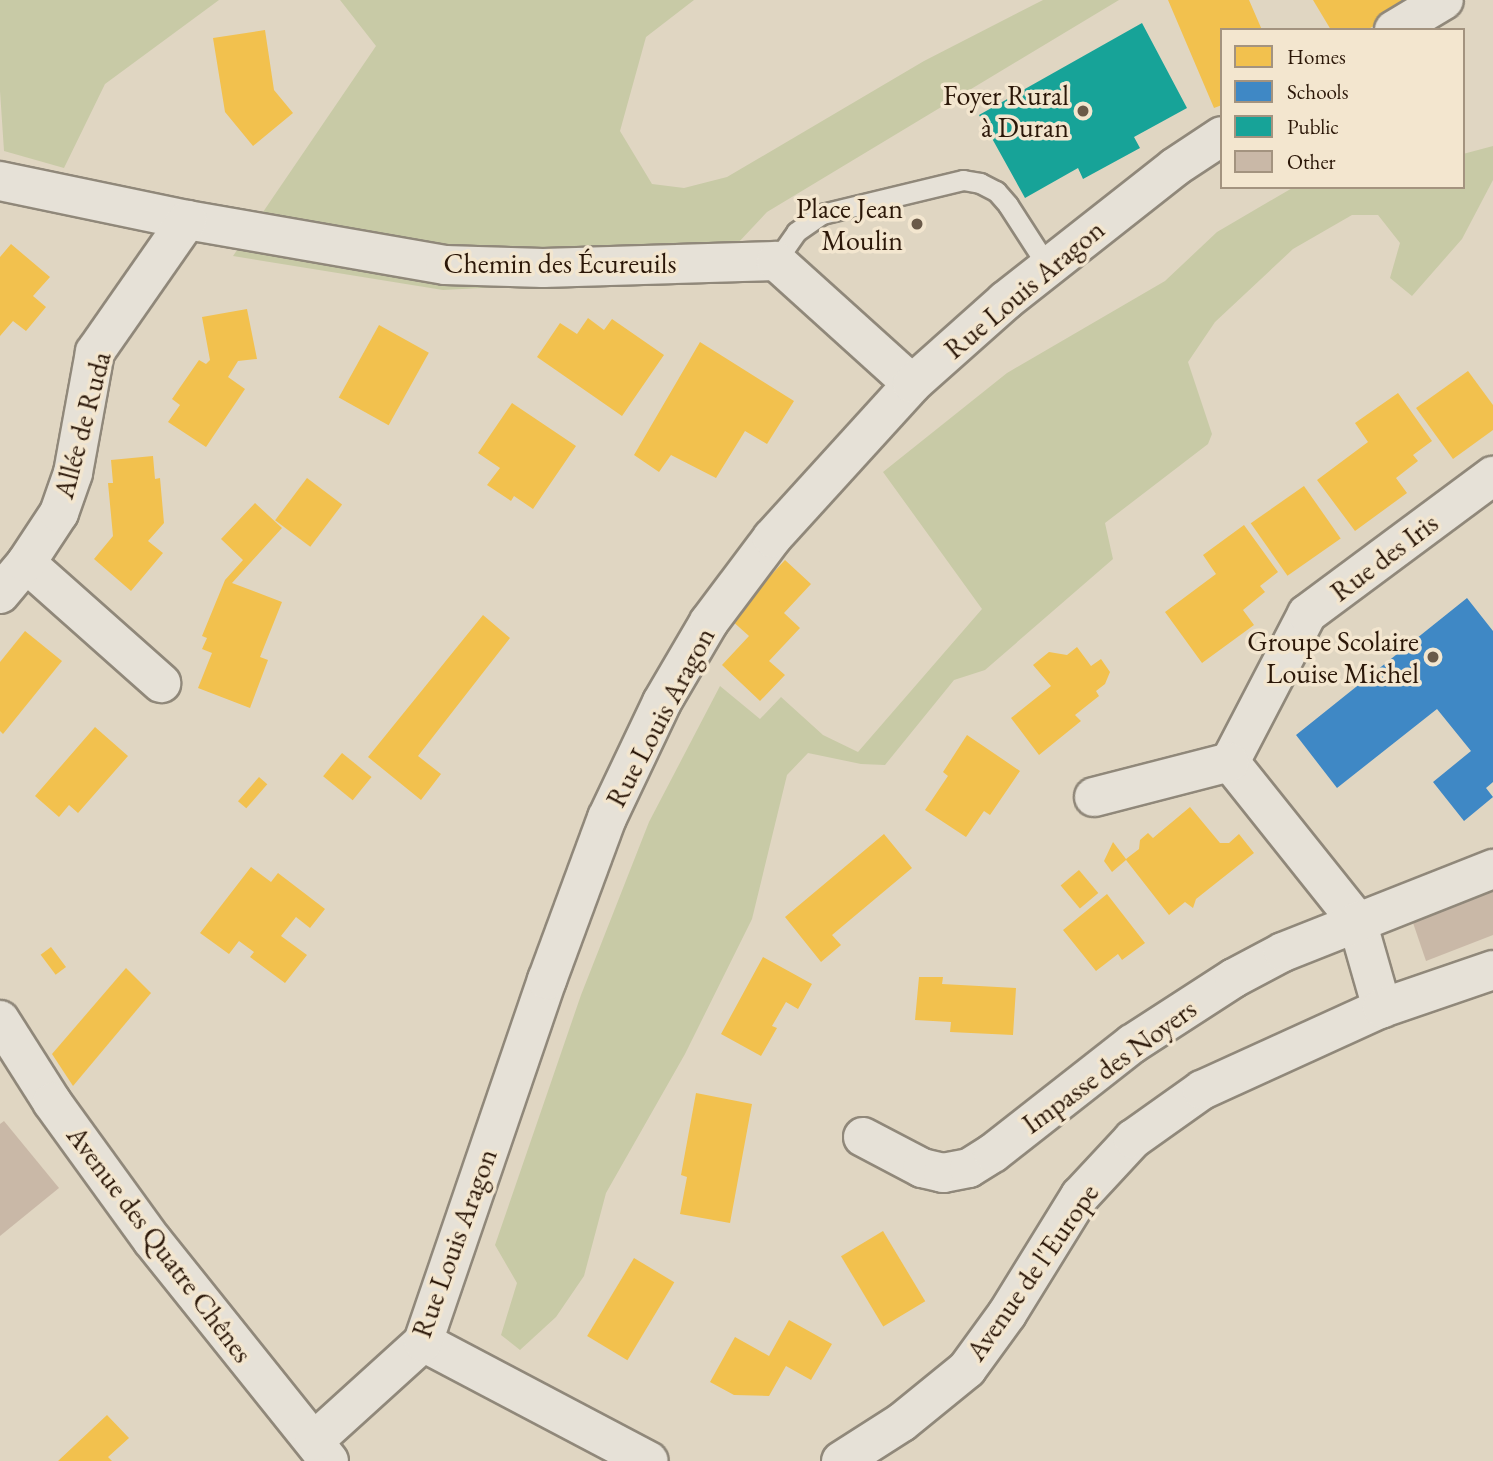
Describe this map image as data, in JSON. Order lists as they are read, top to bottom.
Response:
{
  "streets": {
    "street": [
      "Chemin des Écureuils",
      "Rue Louis Aragon",
      "Allée de Ruda",
      "Rue des Iris",
      "Impasse des Noyers",
      "Avenue des Quatre Chênes",
      "Avenue de l'Europe"
    ]
  },
  "crossings": [
    ["Chemin des Écureuils", "Allée de Ruda"],
    ["Rue Louis Aragon", "Avenue des Quatre Chênes"]
  ],
  "places": ["Foyer Rural à Duran", "Place Jean Moulin", "Groupe Scolaire Louise Michel"],
  "legend": [
    "Homes",
    "Schools",
    "Public",
    "Other"
  ]
}
